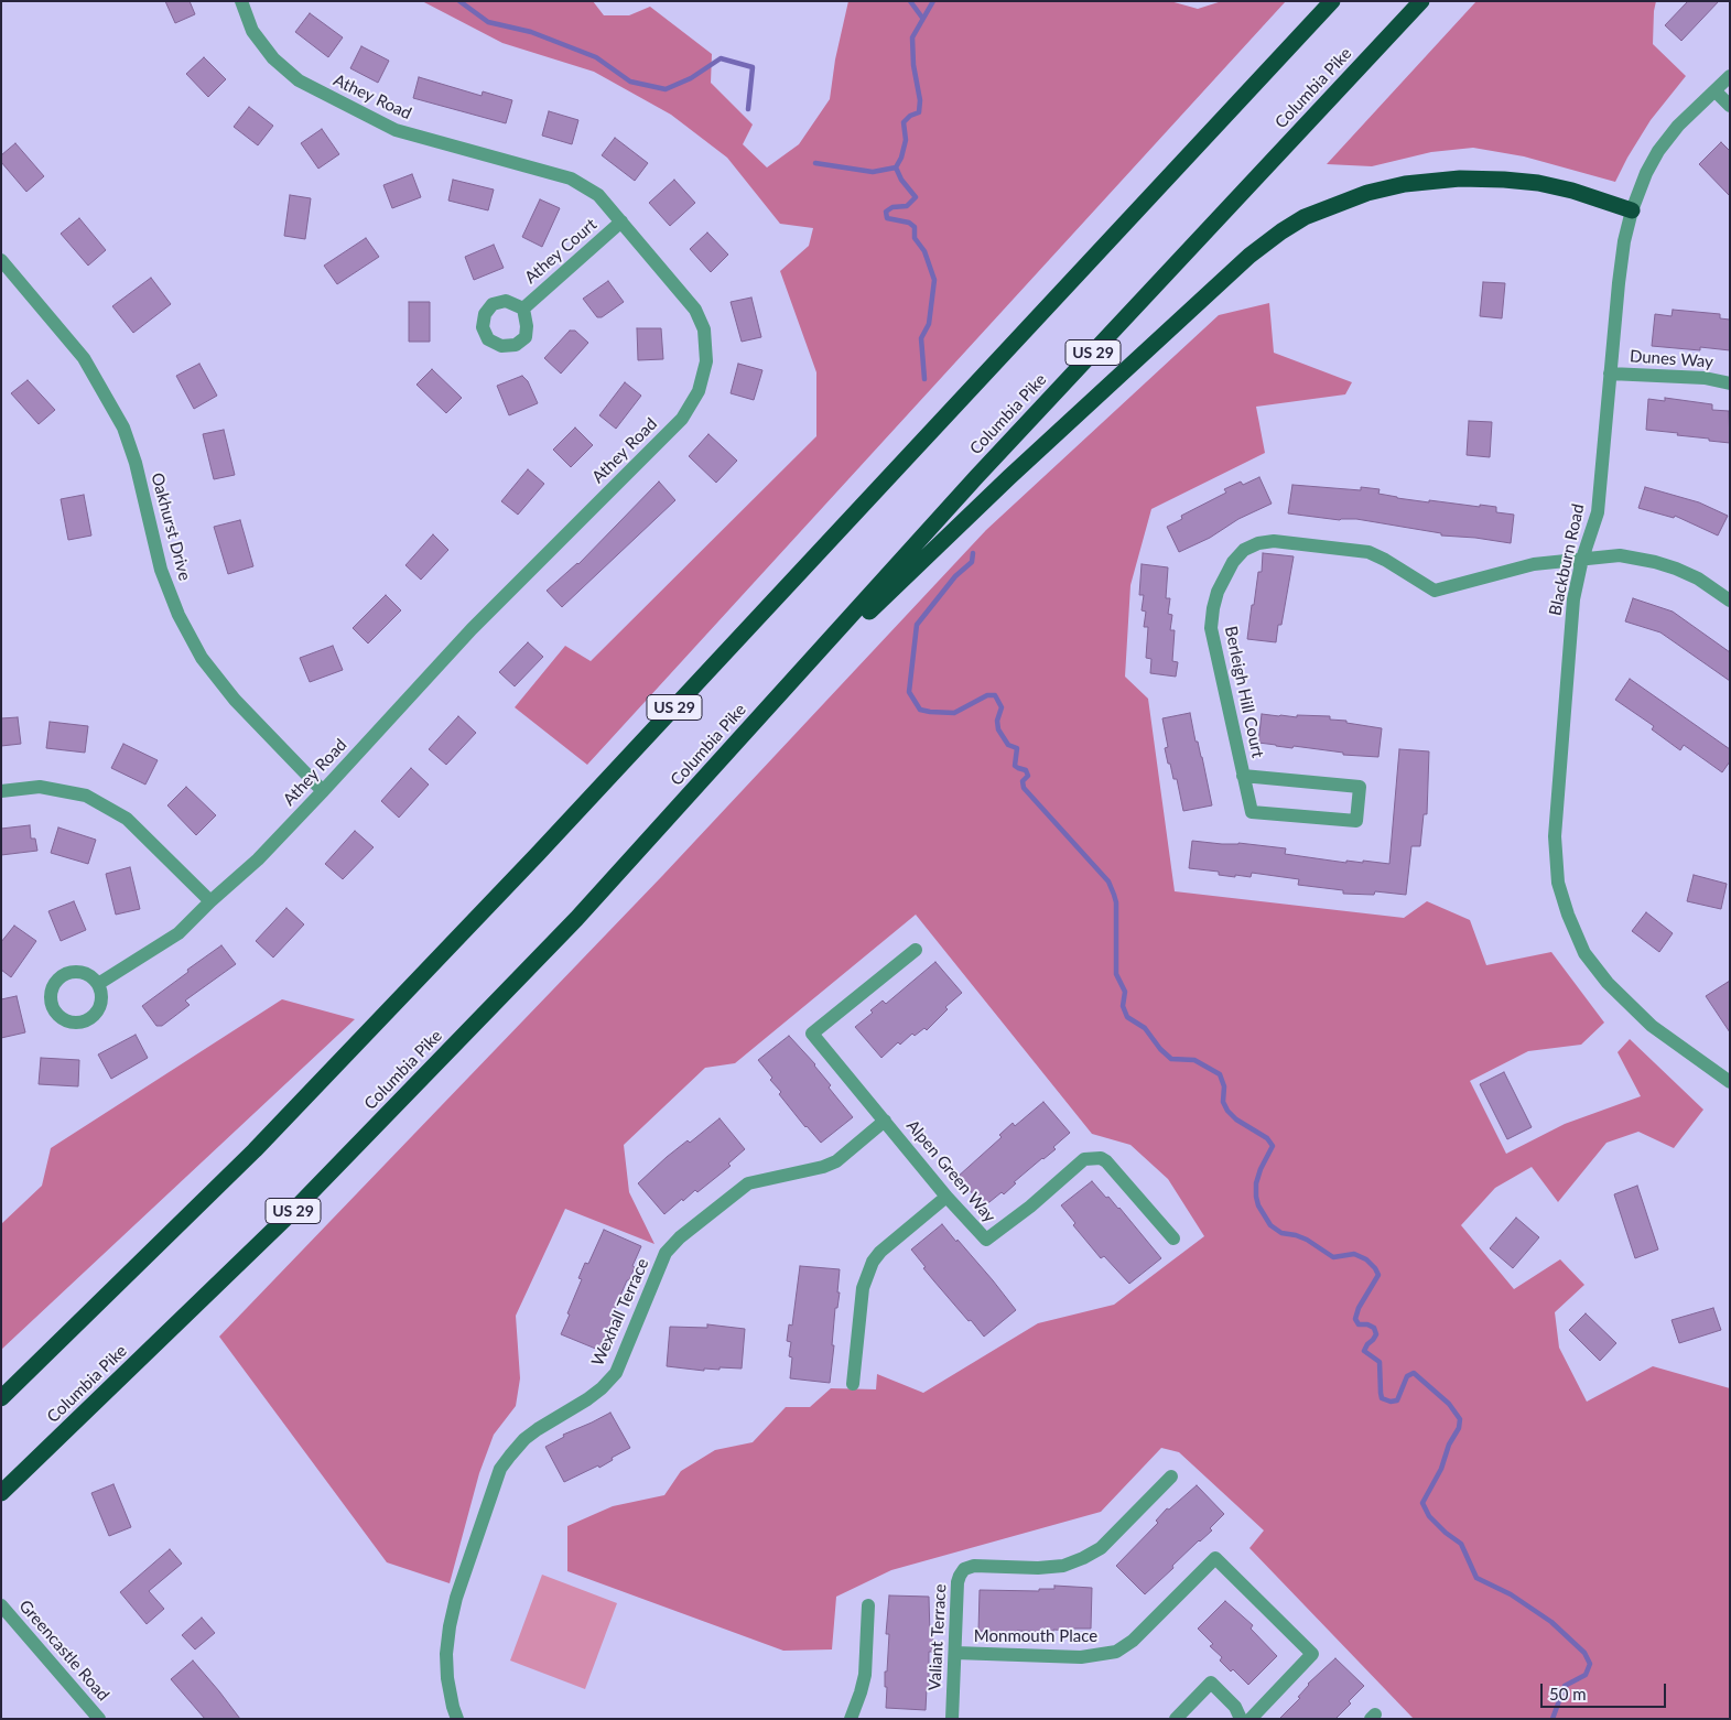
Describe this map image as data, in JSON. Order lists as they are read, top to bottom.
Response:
{
  "streets": {
    "highway": ["Columbia Pike", "US 29"],
    "street": [
      "Athey Road",
      "Athey Court",
      "Dunes Way",
      "Oakhurst Drive",
      "Blackburn Road",
      "Berleigh Hill Court",
      "Alpen Green Way",
      "Wexhall Terrace",
      "Monmouth Place",
      "Valiant Terrace",
      "Greencastle Road"
    ]
  },
  "crossings": [
    ["Athey Road", "Athey Court"],
    ["Athey Road", "Oakhurst Drive"],
    ["Dunes Way", "Blackburn Road"],
    ["Blackburn Road", "Berleigh Hill Court"],
    ["Alpen Green Way", "Wexhall Terrace"],
    ["Monmouth Place", "Valiant Terrace"]
  ],
  "scale_bar": "50 m"
}
